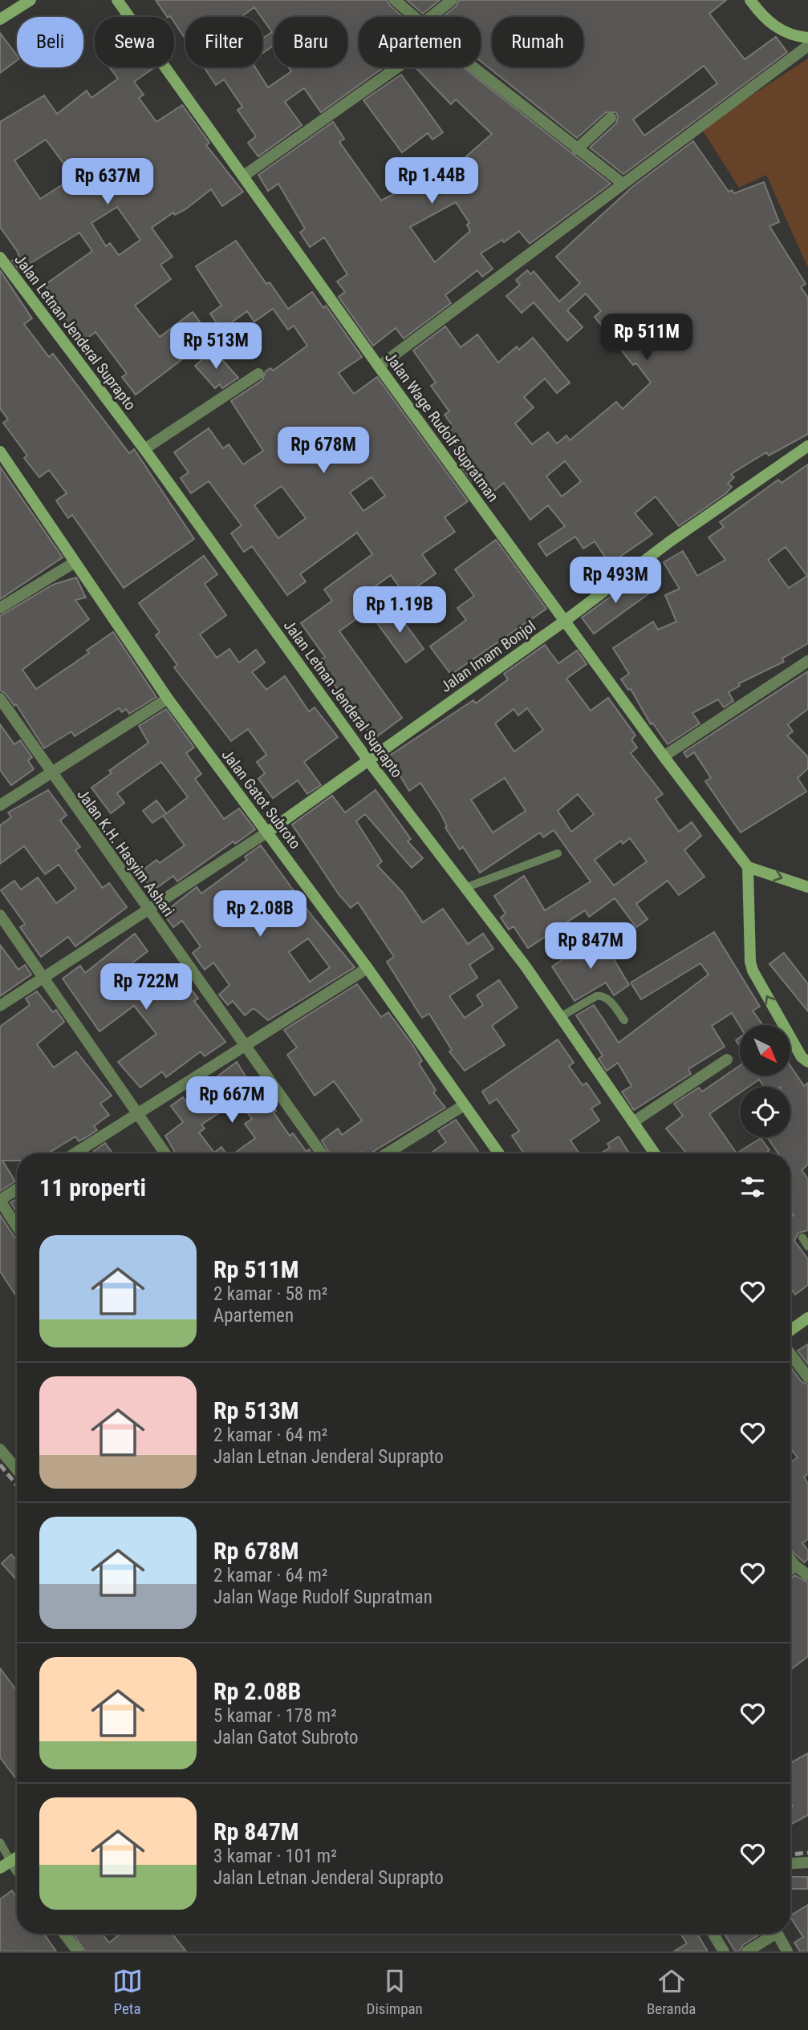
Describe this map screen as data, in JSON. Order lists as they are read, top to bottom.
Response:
{
  "streets": {
    "street": [
      "Jalan Letnan Jenderal Suprapto",
      "Jalan Wage Rudolf Supratman",
      "Jalan Imam Bonjol",
      "Jalan Gatot Subroto",
      "Jalan K.H. Hasyim Ashari"
    ]
  },
  "crossings": [
    ["Jalan Letnan Jenderal Suprapto", "Jalan Imam Bonjol"],
    ["Jalan Wage Rudolf Supratman", "Jalan Imam Bonjol"],
    ["Jalan Imam Bonjol", "Jalan Gatot Subroto"]
  ],
  "north": "bottom right",
  "page": {
    "chip": [
      "Beli",
      "Sewa",
      "Filter",
      "Baru",
      "Apartemen",
      "Rumah"
    ],
    "price": [
      "Rp 1.44B",
      "Rp 637M",
      "Rp 511M",
      "Rp 513M",
      "Rp 678M",
      "Rp 493M",
      "Rp 1.19B",
      "Rp 2.08B",
      "Rp 847M",
      "Rp 722M",
      "Rp 667M"
    ],
    "heading": "11 properti",
    "list": [
      {
        "name": "Rp 511M",
        "note": "2 kamar · 58 m² · Apartemen"
      },
      {
        "name": "Rp 513M",
        "note": "2 kamar · 64 m² · Jalan Letnan Jenderal Suprapto"
      },
      {
        "name": "Rp 678M",
        "note": "2 kamar · 64 m² · Jalan Wage Rudolf Supratman"
      },
      {
        "name": "Rp 2.08B",
        "note": "5 kamar · 178 m² · Jalan Gatot Subroto"
      },
      {
        "name": "Rp 847M",
        "note": "3 kamar · 101 m² · Jalan Letnan Jenderal Suprapto"
      }
    ],
    "tabs": ["Peta", "Disimpan", "Beranda"]
  }
}
